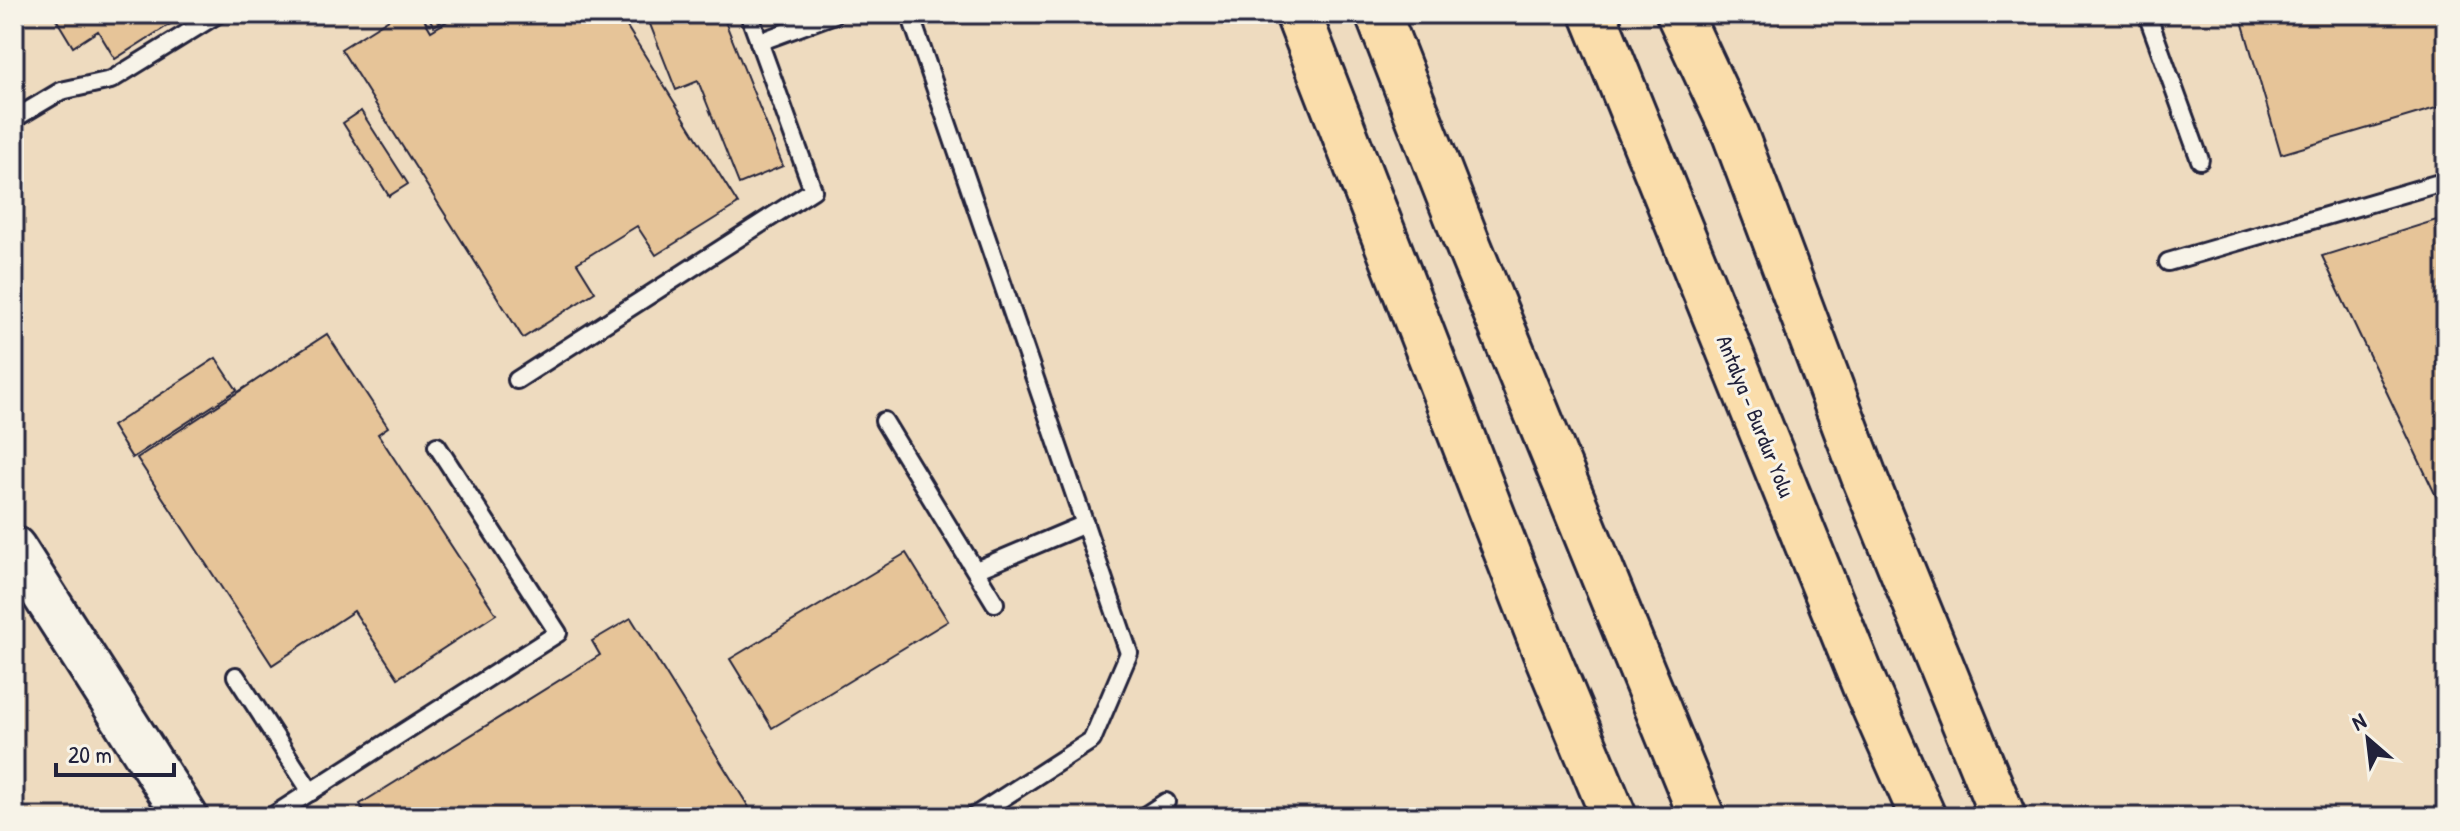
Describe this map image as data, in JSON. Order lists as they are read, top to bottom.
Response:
{
  "streets": {
    "highway": ["Antalya - Burdur Yolu"]
  },
  "scale_bar": "20 m",
  "north": "top left"
}
